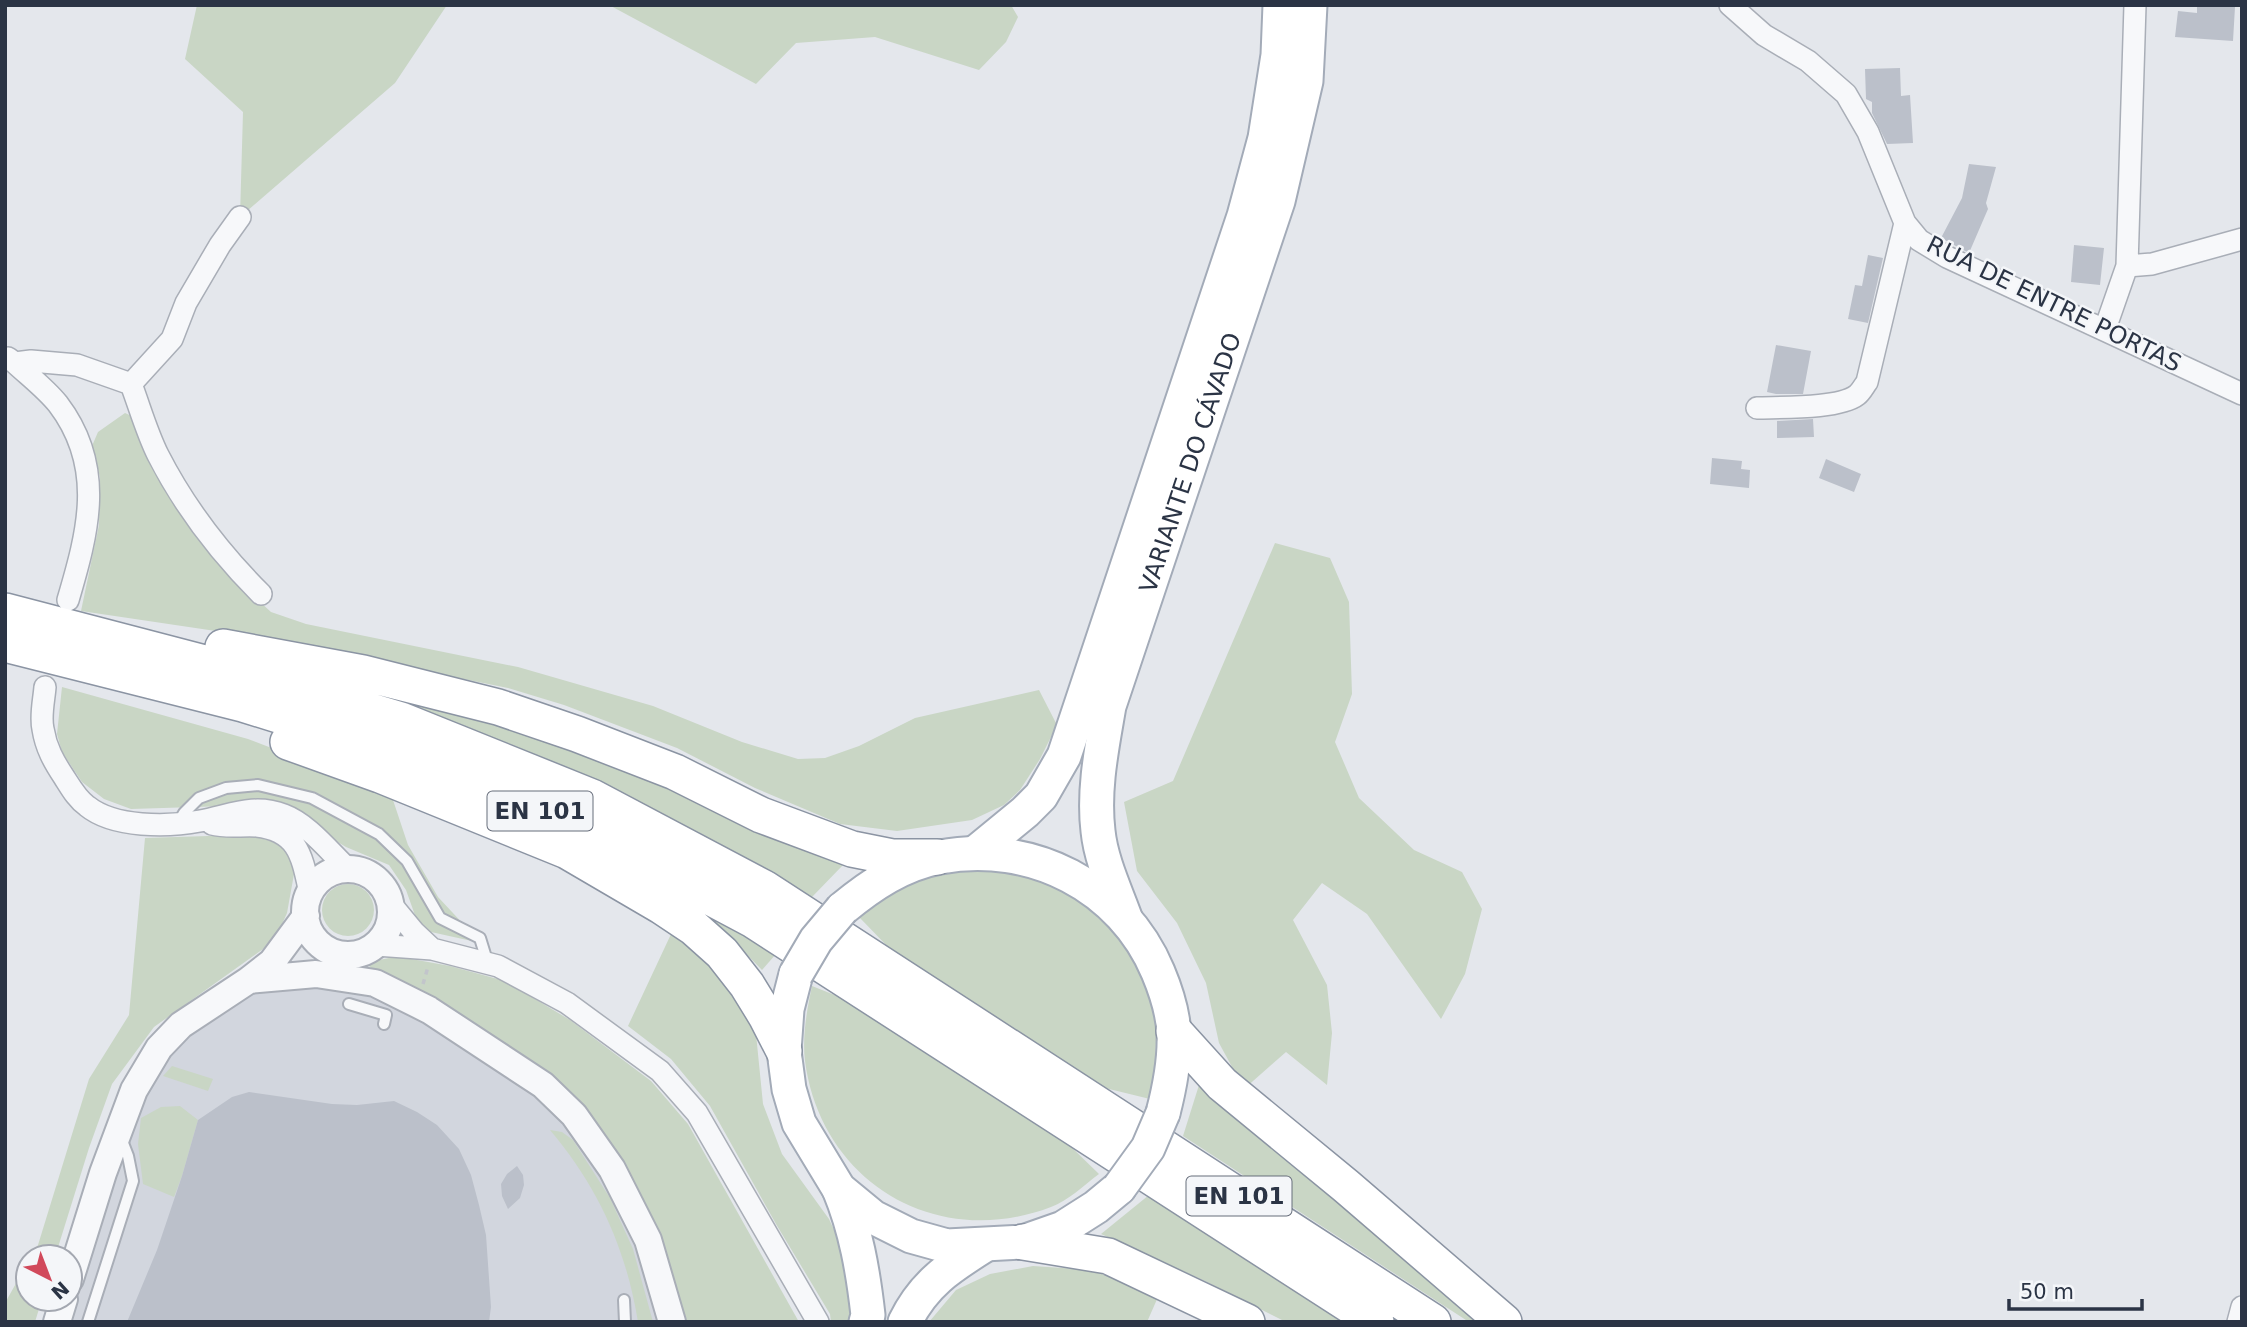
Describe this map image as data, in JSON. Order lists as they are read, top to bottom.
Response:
{
  "streets": {
    "highway": ["EN 101"],
    "main road": ["VARIANTE DO CÁVADO"],
    "street": ["RUA DE ENTRE PORTAS"]
  },
  "scale_bar": "50 m",
  "north": "bottom right"
}
